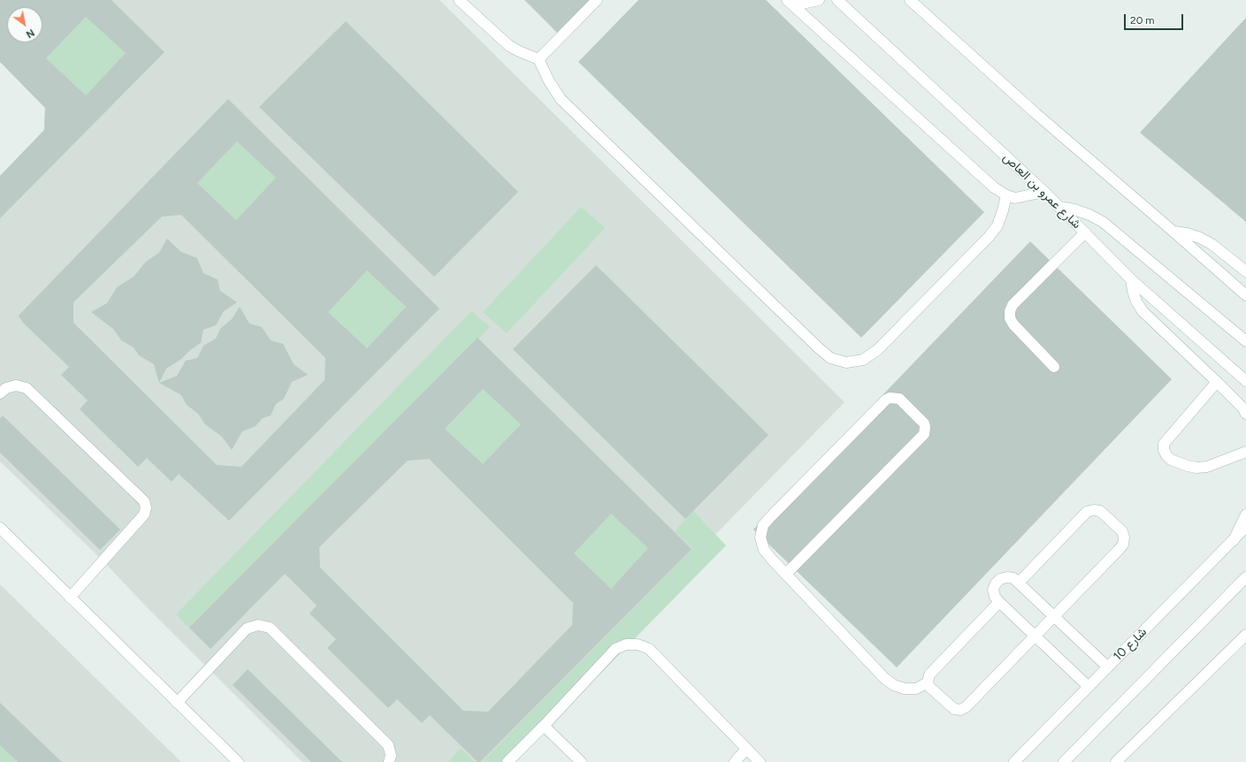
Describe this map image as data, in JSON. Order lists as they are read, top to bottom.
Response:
{
  "streets": {
    "main road": ["شارع عمرو بن العاص", "شارع 10"]
  },
  "scale_bar": "20 m",
  "north": "bottom right"
}
